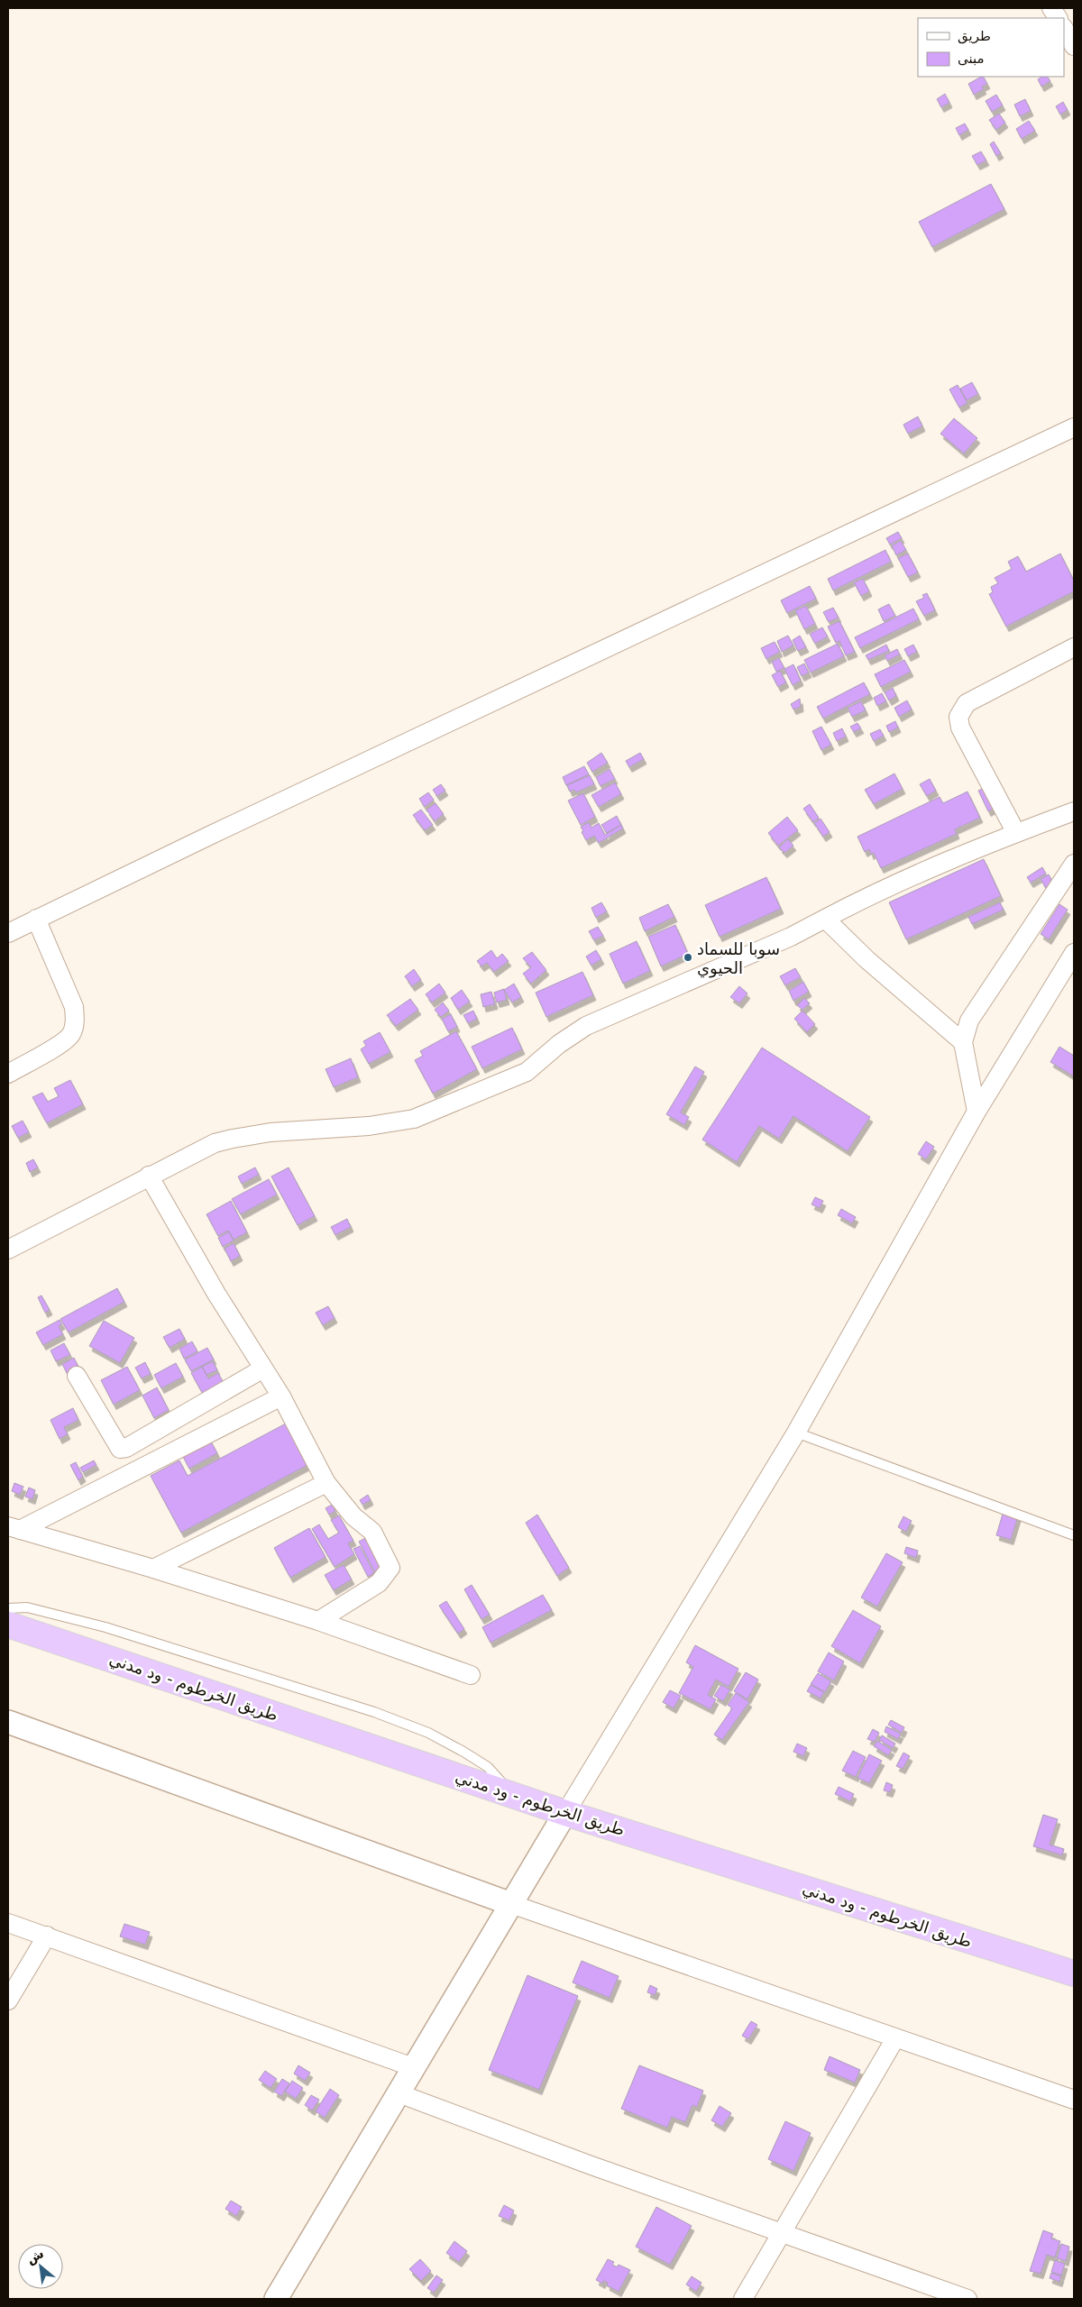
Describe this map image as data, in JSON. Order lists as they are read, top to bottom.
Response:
{
  "streets": {
    "highway": ["طريق الخرطوم - ود مدني"]
  },
  "places": ["سوبا للسماد الحيوي"],
  "legend": ["طريق", "مبنى"],
  "north": "top left"
}
